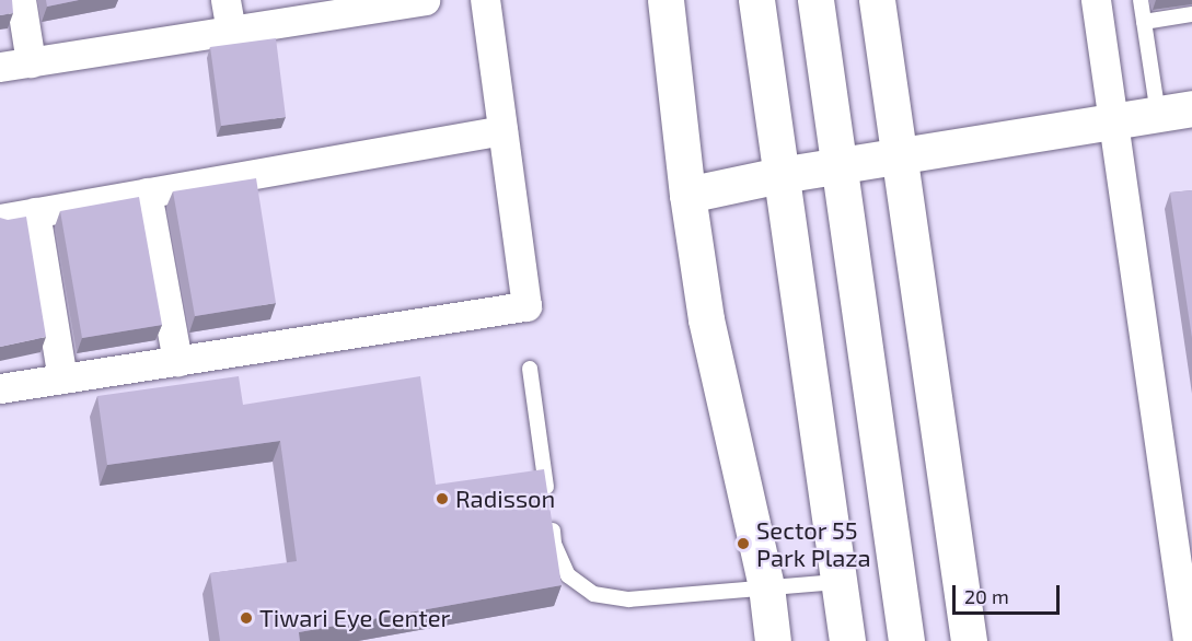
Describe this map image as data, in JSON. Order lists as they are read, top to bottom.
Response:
{
  "places": ["Radisson", "Sector 55 Park Plaza", "Tiwari Eye Center"],
  "scale_bar": "20 m"
}
